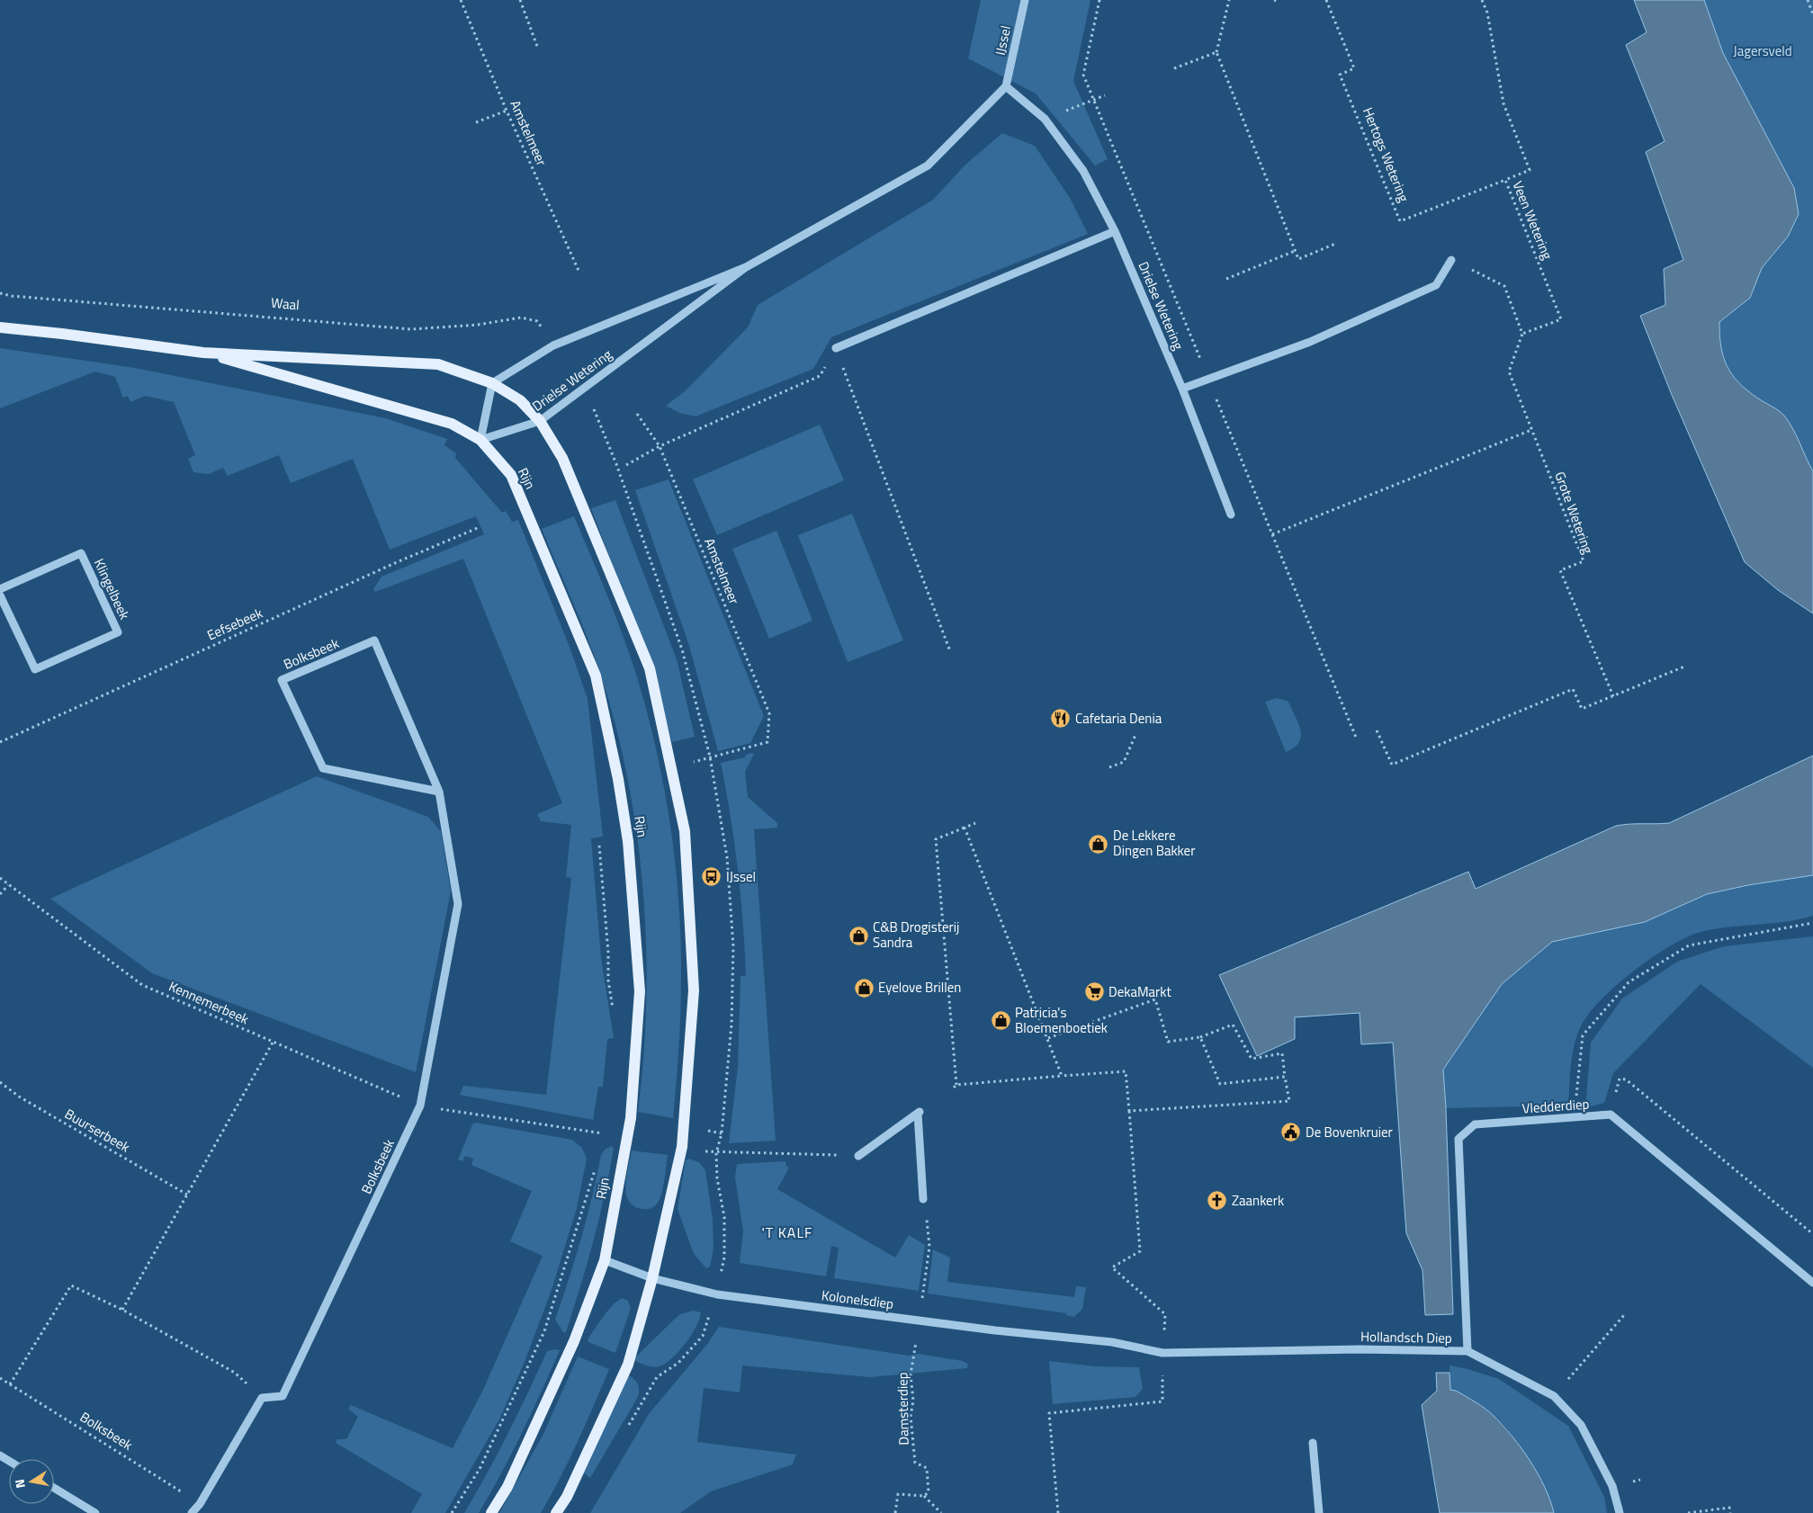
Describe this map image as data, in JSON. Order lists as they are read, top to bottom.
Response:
{
  "streets": {
    "main road": ["Rijn"],
    "street": [
      "IJssel",
      "Drielse Wetering",
      "Klingelbeek",
      "Bolksbeek",
      "Vledderdiep",
      "Kolonelsdiep",
      "Hollandsch Diep"
    ],
    "path": [
      "Amstelmeer",
      "Hertogs Wetering",
      "Veen Wetering",
      "Waal",
      "Grote Wetering",
      "Eefsebeek",
      "Kennemerbeek",
      "Buurserbeek",
      "Damsterdiep"
    ]
  },
  "crossings": [
    ["IJssel", "Drielse Wetering"],
    ["Hertogs Wetering", "Veen Wetering"],
    ["Veen Wetering", "Grote Wetering"],
    ["Waal", "Drielse Wetering"],
    ["Drielse Wetering", "Rijn"],
    ["Rijn", "Kennemerbeek"],
    ["Rijn", "Kolonelsdiep"],
    ["Bolksbeek", "Kennemerbeek"],
    ["Vledderdiep", "Hollandsch Diep"],
    ["Kolonelsdiep", "Hollandsch Diep"],
    ["Kolonelsdiep", "Damsterdiep"]
  ],
  "districts": ["'T KALF"],
  "parks": ["Jagersveld"],
  "places": {
    "restaurant": ["Cafetaria Denia"],
    "shop": [
      "De Lekkere Dingen Bakker",
      "C&B Drogisterij Sandra",
      "Eyelove Brillen",
      "Patricia's Bloemenboetiek"
    ],
    "bus stop": ["IJssel"],
    "supermarket": ["DekaMarkt"],
    "public building": ["De Bovenkruier"],
    "church": ["Zaankerk"]
  },
  "north": "left"
}
